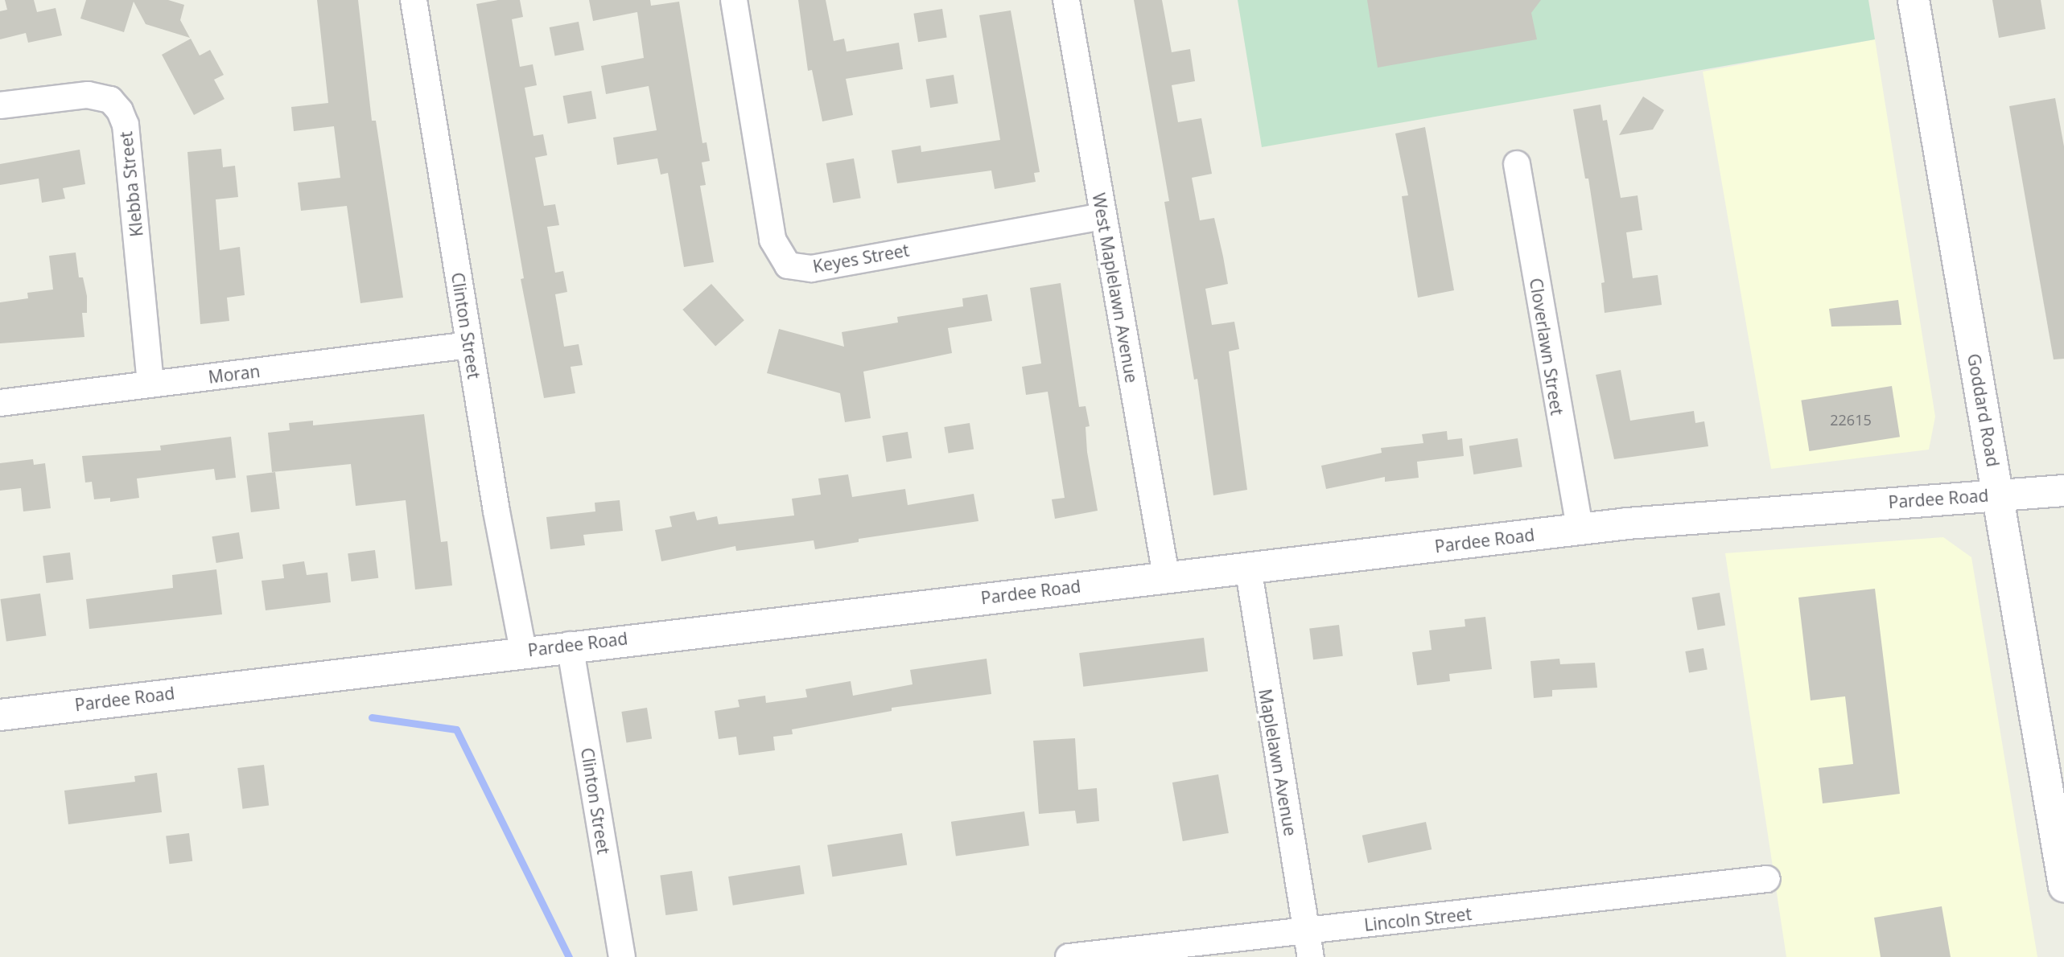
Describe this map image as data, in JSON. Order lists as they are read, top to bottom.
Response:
{
  "streets": {
    "main road": ["Goddard Road", "Pardee Road"],
    "street": [
      "Klebba Street",
      "Keyes Street",
      "West Maplelawn Avenue",
      "Clinton Street",
      "Cloverlawn Street",
      "Moran",
      "Maplelawn Avenue",
      "Lincoln Street"
    ]
  },
  "crossings": [
    ["Klebba Street", "Moran"],
    ["Keyes Street", "West Maplelawn Avenue"],
    ["West Maplelawn Avenue", "Pardee Road"],
    ["Clinton Street", "Moran"],
    ["Clinton Street", "Pardee Road"],
    ["Cloverlawn Street", "Pardee Road"],
    ["Goddard Road", "Pardee Road"],
    ["Pardee Road", "Maplelawn Avenue"],
    ["Maplelawn Avenue", "Lincoln Street"]
  ],
  "house_numbers": ["22615"]
}
